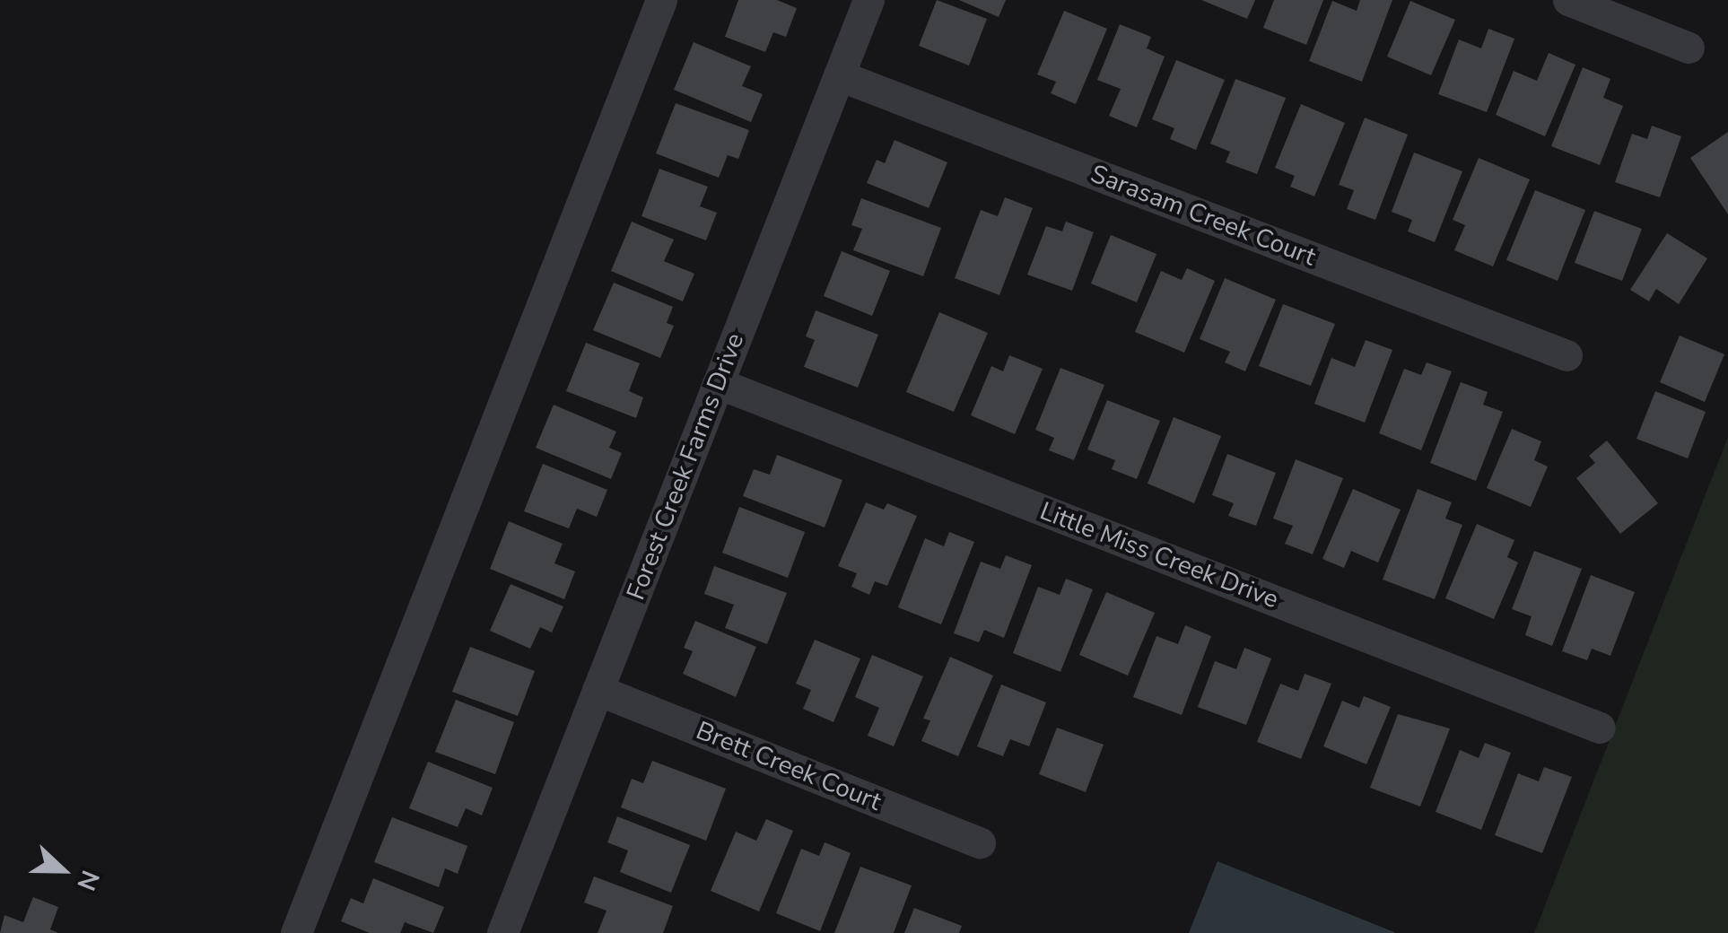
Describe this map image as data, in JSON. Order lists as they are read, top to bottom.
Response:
{
  "streets": {
    "street": [
      "Sarasam Creek Court",
      "Forest Creek Farms Drive",
      "Little Miss Creek Drive",
      "Brett Creek Court"
    ]
  },
  "crossings": [
    ["Sarasam Creek Court", "Forest Creek Farms Drive"],
    ["Forest Creek Farms Drive", "Little Miss Creek Drive"],
    ["Forest Creek Farms Drive", "Brett Creek Court"]
  ],
  "north": "right"
}
